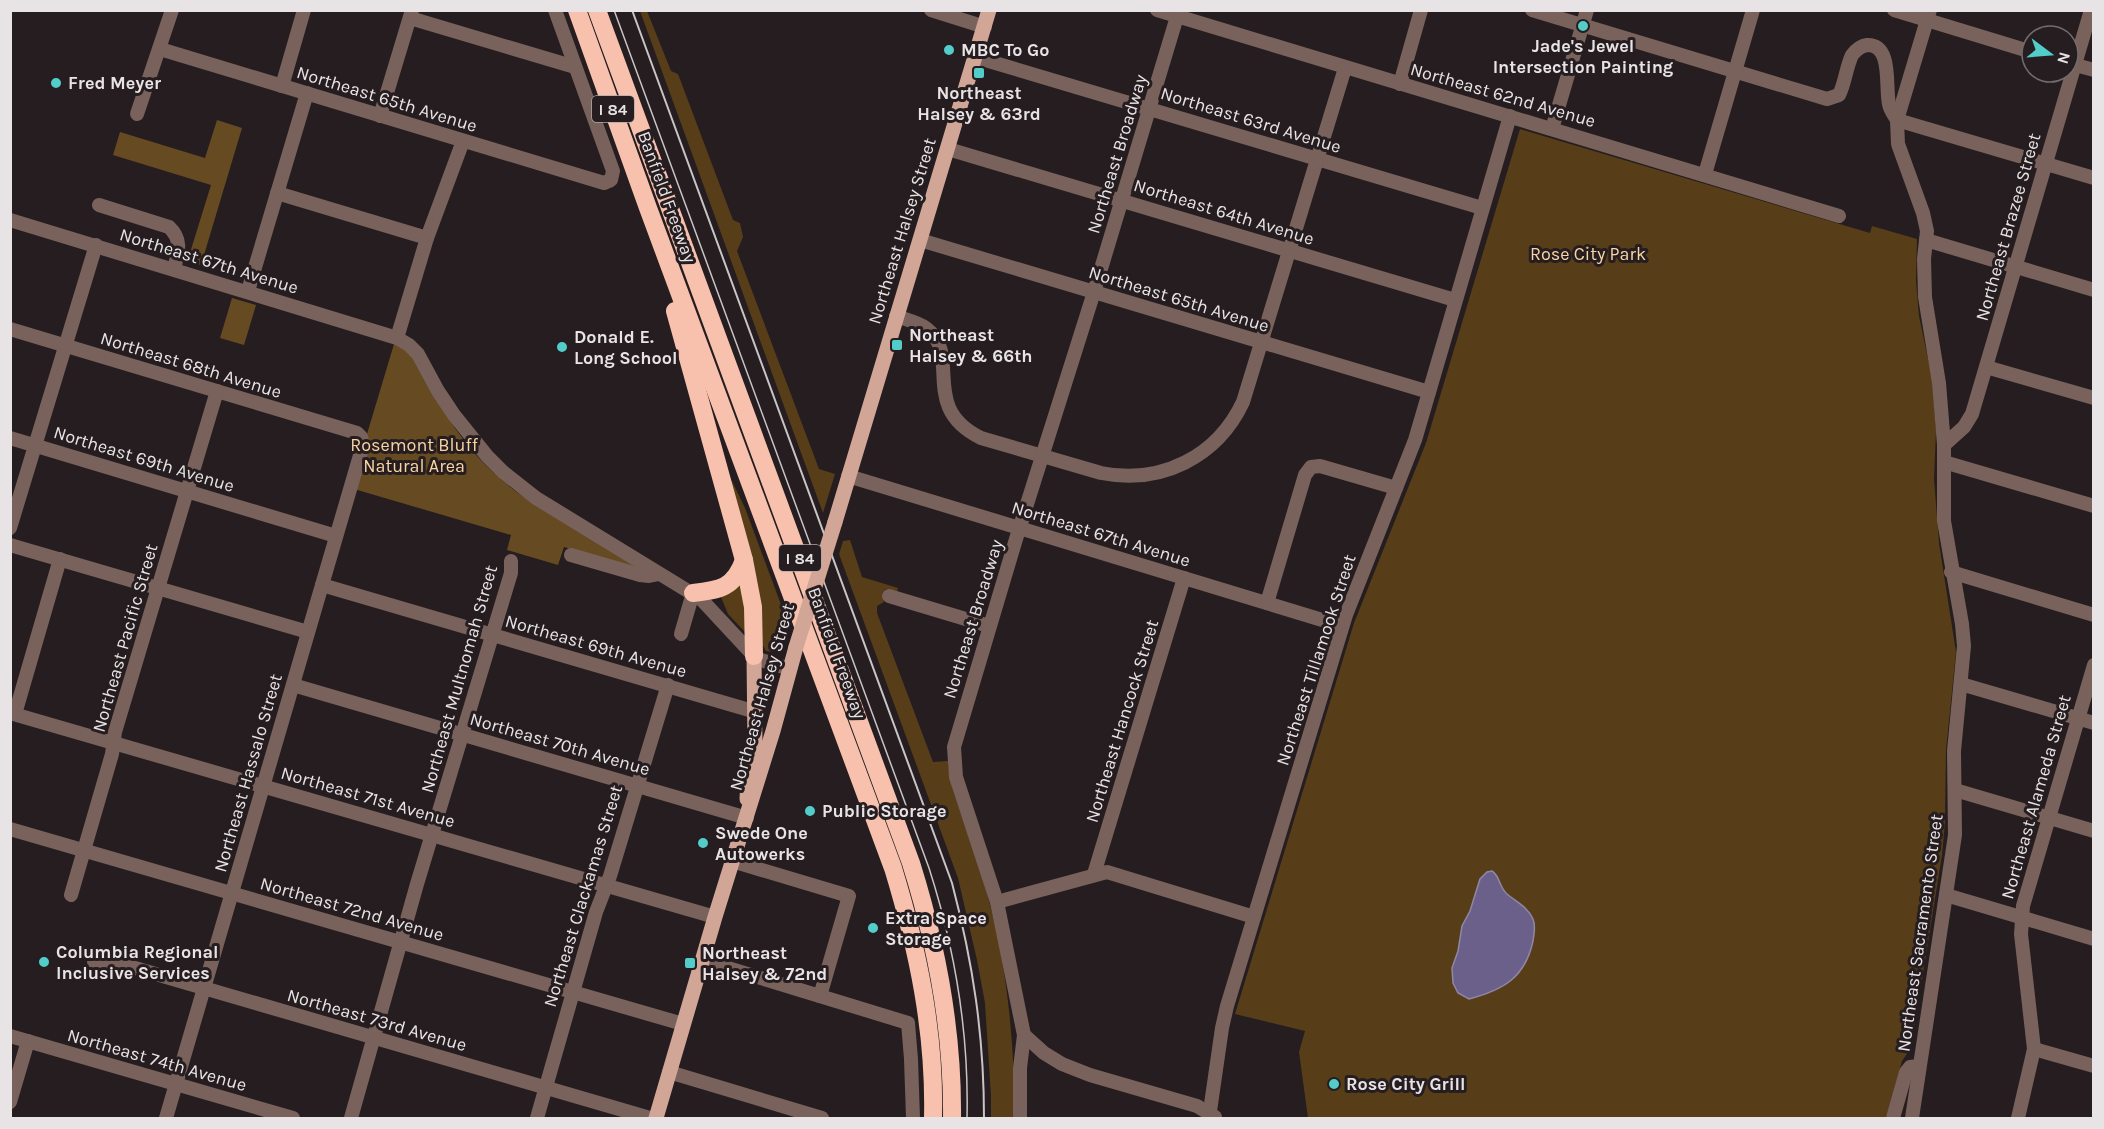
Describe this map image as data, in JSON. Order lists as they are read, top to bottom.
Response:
{
  "streets": {
    "highway": ["I 84", "Banfield Freeway"],
    "main road": ["Northeast Halsey Street"],
    "street": [
      "Northeast 62nd Avenue",
      "Northeast 65th Avenue",
      "Northeast 63rd Avenue",
      "Northeast Broadway",
      "Northeast 64th Avenue",
      "Northeast Brazee Street",
      "Northeast 67th Avenue",
      "Northeast 68th Avenue",
      "Northeast 69th Avenue",
      "Northeast Pacific Street",
      "Northeast Tillamook Street",
      "Northeast Multnomah Street",
      "Northeast Hancock Street",
      "Northeast 70th Avenue",
      "Northeast Hassalo Street",
      "Northeast 71st Avenue",
      "Northeast Alameda Street",
      "Northeast Clackamas Street",
      "Northeast 72nd Avenue",
      "Northeast Sacramento Street",
      "Northeast 73rd Avenue",
      "Northeast 74th Avenue"
    ]
  },
  "crossings": [
    ["Northeast 62nd Avenue", "Northeast Broadway"],
    ["Northeast 62nd Avenue", "Northeast Tillamook Street"],
    ["Northeast 65th Avenue", "Northeast Broadway"],
    ["Northeast 65th Avenue", "Northeast Halsey Street"],
    ["Northeast 65th Avenue", "Northeast Tillamook Street"],
    ["Northeast 63rd Avenue", "Northeast Broadway"],
    ["Northeast 63rd Avenue", "Northeast Halsey Street"],
    ["Northeast 63rd Avenue", "Northeast Tillamook Street"],
    ["Northeast Broadway", "Northeast 64th Avenue"],
    ["Northeast Broadway", "Northeast 67th Avenue"],
    ["Northeast 64th Avenue", "Northeast Halsey Street"],
    ["Northeast 64th Avenue", "Northeast Tillamook Street"],
    ["Northeast Brazee Street", "Northeast Sacramento Street"],
    ["Northeast Halsey Street", "Northeast 67th Avenue"],
    ["Northeast Halsey Street", "Northeast 70th Avenue"],
    ["Northeast Halsey Street", "Northeast 71st Avenue"],
    ["Northeast Halsey Street", "Northeast 72nd Avenue"],
    ["Northeast 67th Avenue", "Northeast Tillamook Street"],
    ["Northeast 67th Avenue", "Northeast Hancock Street"],
    ["Northeast 68th Avenue", "Northeast Pacific Street"],
    ["Northeast 68th Avenue", "Northeast Hassalo Street"],
    ["Northeast 69th Avenue", "Northeast Pacific Street"],
    ["Northeast 69th Avenue", "Northeast Multnomah Street"],
    ["Northeast 69th Avenue", "Northeast Hassalo Street"],
    ["Northeast 69th Avenue", "Northeast Clackamas Street"],
    ["Northeast Pacific Street", "Northeast 71st Avenue"],
    ["Northeast Pacific Street", "Northeast 72nd Avenue"],
    ["Northeast Multnomah Street", "Northeast 70th Avenue"],
    ["Northeast Multnomah Street", "Northeast 71st Avenue"],
    ["Northeast Multnomah Street", "Northeast 72nd Avenue"],
    ["Northeast Multnomah Street", "Northeast 73rd Avenue"],
    ["Northeast 70th Avenue", "Northeast Hassalo Street"],
    ["Northeast 70th Avenue", "Northeast Clackamas Street"],
    ["Northeast Hassalo Street", "Northeast 71st Avenue"],
    ["Northeast Hassalo Street", "Northeast 72nd Avenue"],
    ["Northeast Hassalo Street", "Northeast 73rd Avenue"],
    ["Northeast Hassalo Street", "Northeast 74th Avenue"],
    ["Northeast 71st Avenue", "Northeast Clackamas Street"],
    ["Northeast Clackamas Street", "Northeast 72nd Avenue"],
    ["Northeast Clackamas Street", "Northeast 73rd Avenue"]
  ],
  "parks": ["Rose City Park", "Rosemont Bluff Natural Area"],
  "places": {
    "other": [
      "Jade's Jewel Intersection Painting",
      "MBC To Go",
      "Fred Meyer",
      "Donald E. Long School",
      "Public Storage",
      "Swede One Autowerks",
      "Extra Space Storage",
      "Columbia Regional Inclusive Services",
      "Rose City Grill"
    ],
    "transit": ["Northeast Halsey & 63rd", "Northeast Halsey & 66th", "Northeast Halsey & 72nd"]
  },
  "north": "right"
}
